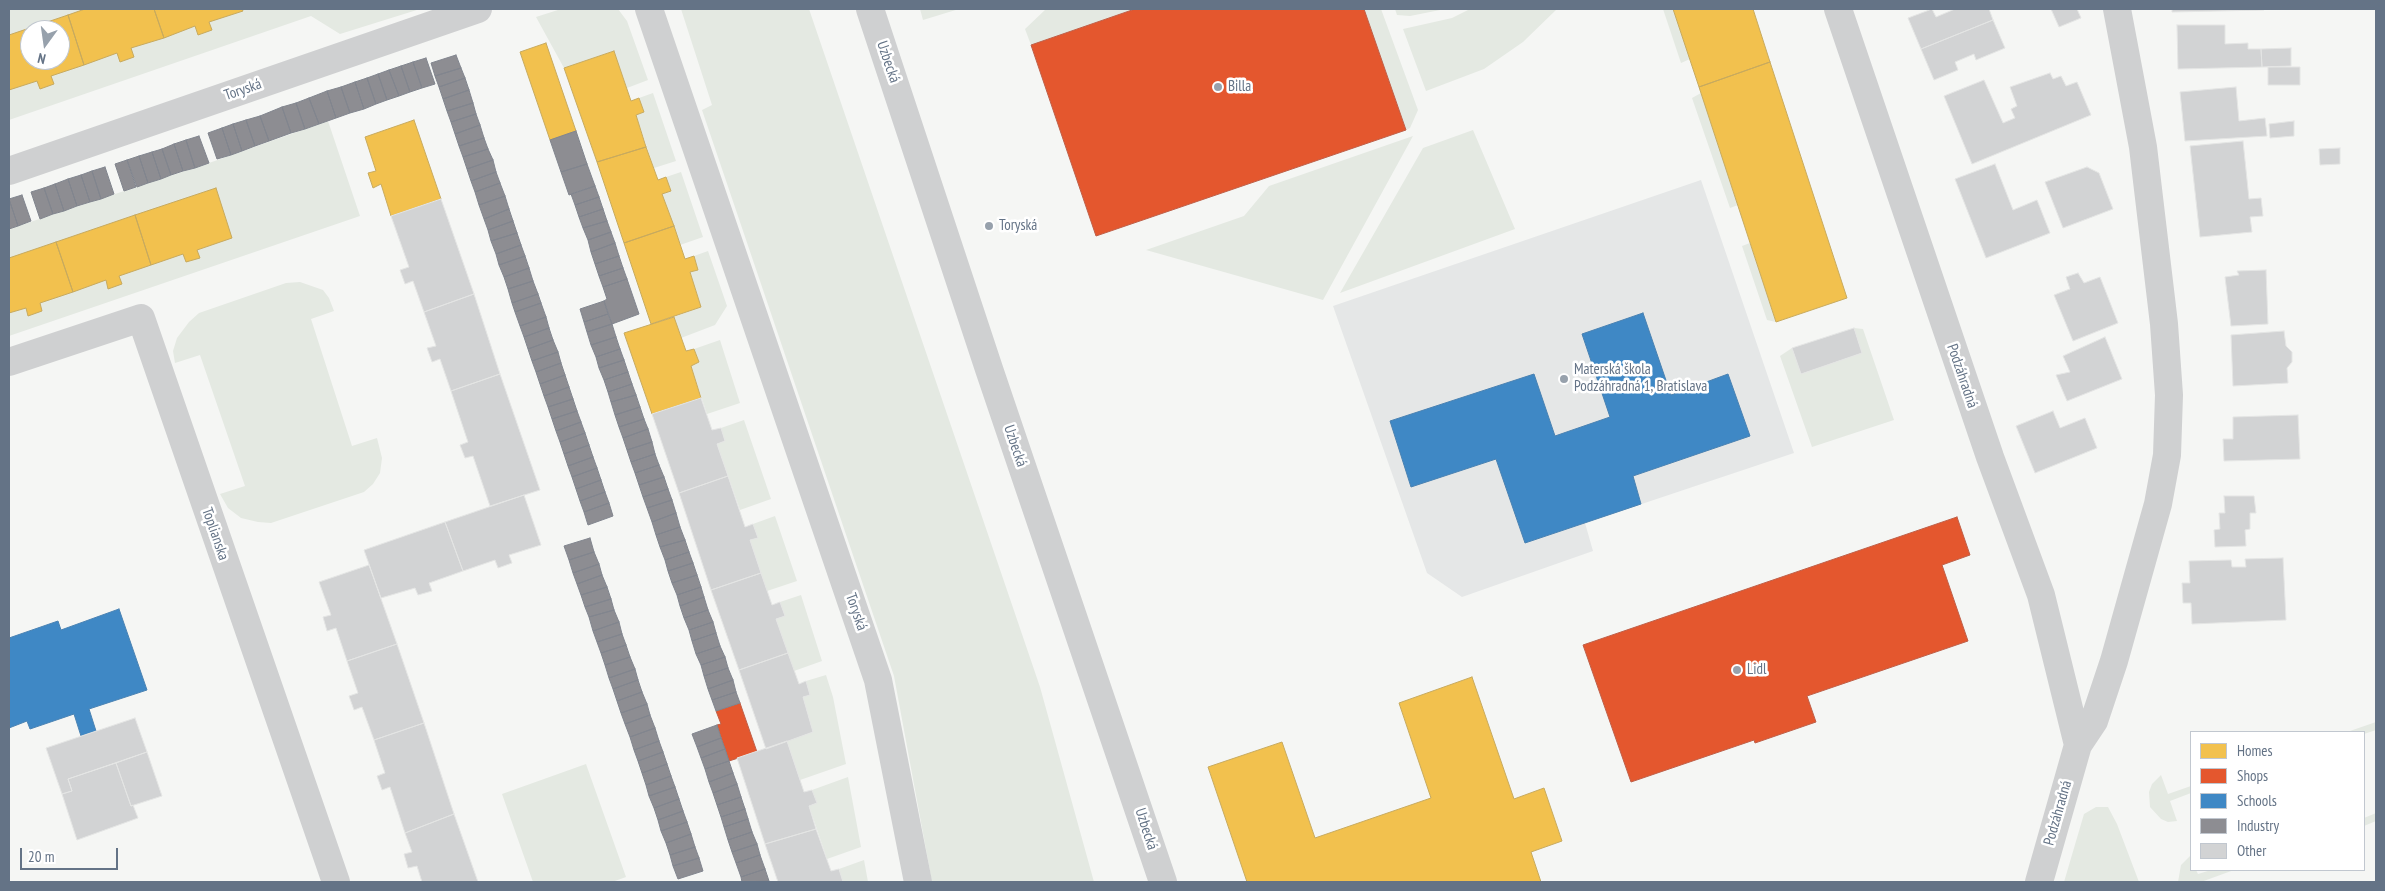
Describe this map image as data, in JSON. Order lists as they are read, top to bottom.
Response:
{
  "streets": {
    "street": [
      "Uzbecká",
      "Toryská",
      "Podzáhradná",
      "Toplianska"
    ]
  },
  "places": [
    "Billa",
    "Toryská",
    "Materská škola Podzáhradná 1, Bratislava",
    "Lidl"
  ],
  "legend": [
    "Homes",
    "Shops",
    "Schools",
    "Industry",
    "Other"
  ],
  "scale_bar": "20 m",
  "north": "bottom"
}
